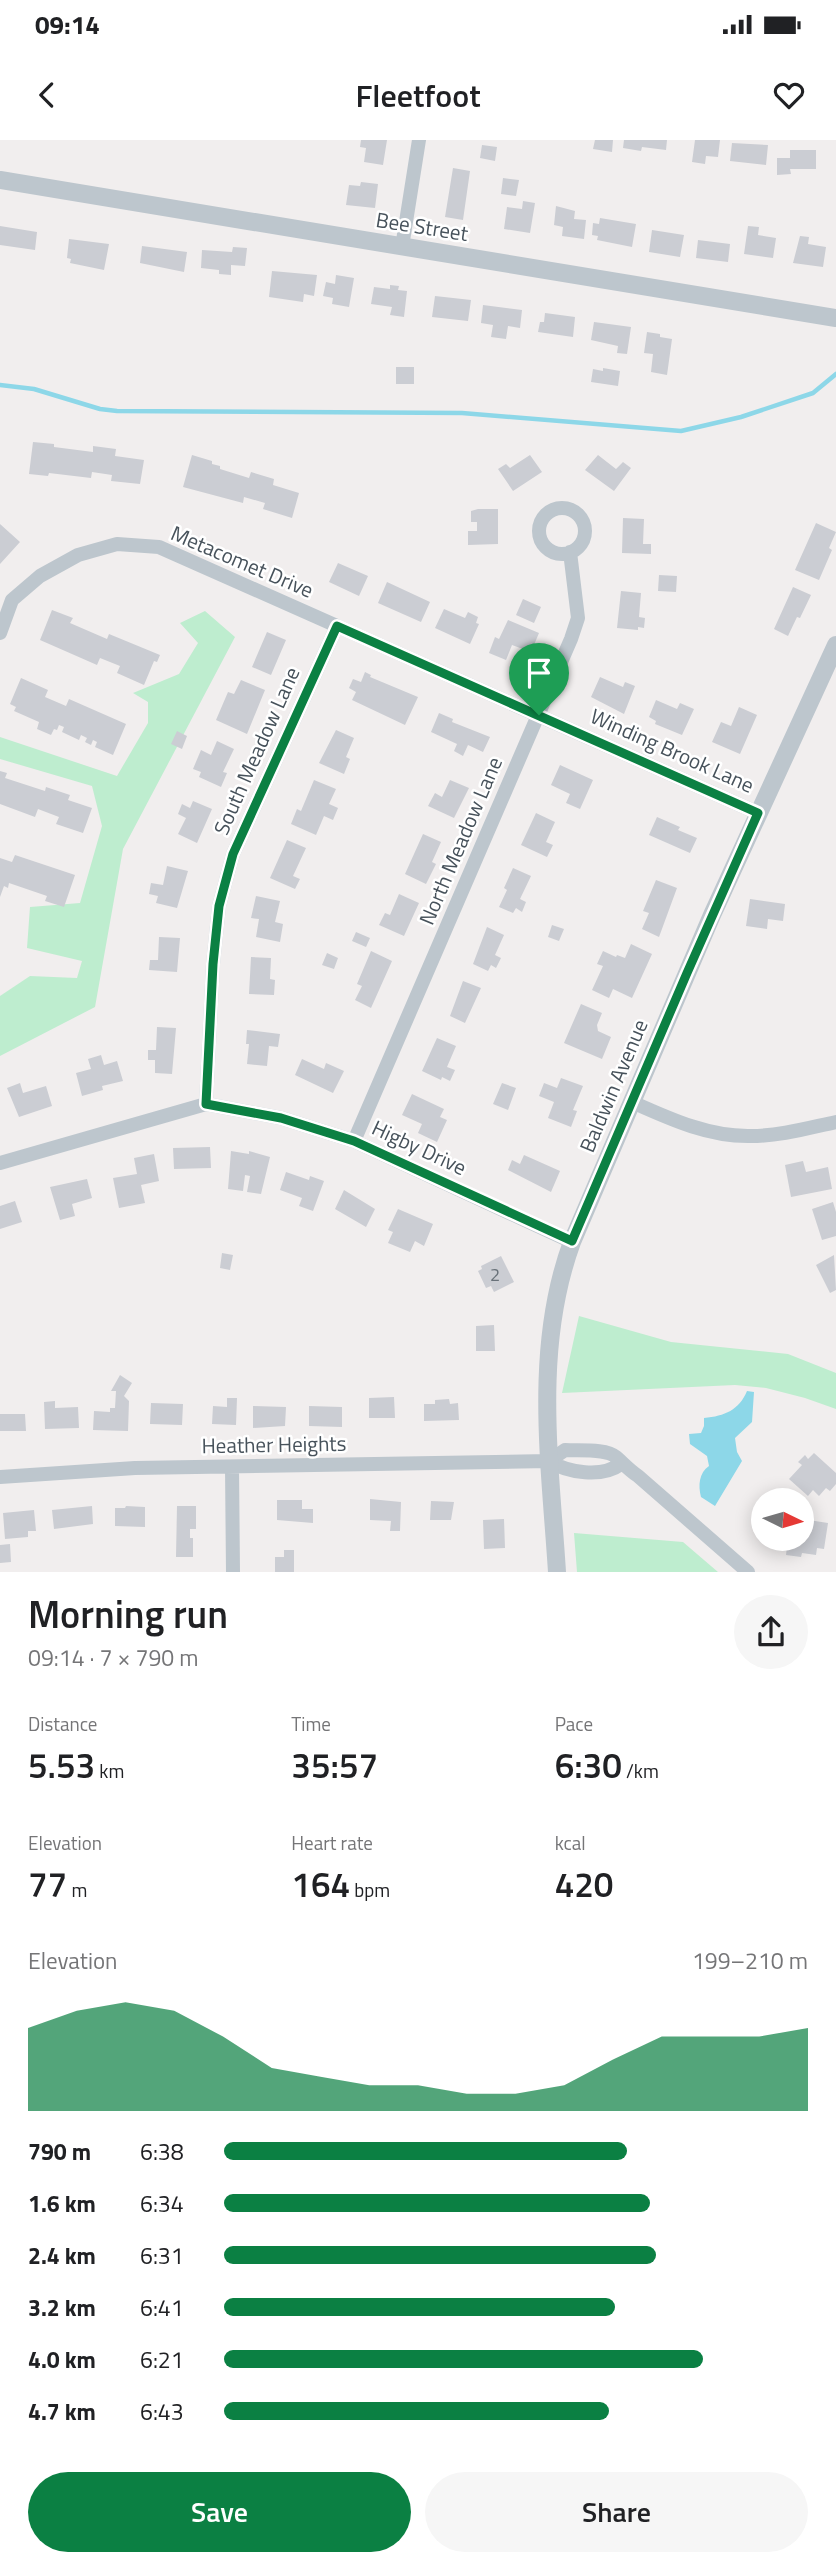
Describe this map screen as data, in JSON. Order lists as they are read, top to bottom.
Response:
{
  "streets": {
    "street": [
      "Bee Street",
      "Metacomet Drive",
      "South Meadow Lane",
      "Winding Brook Lane",
      "North Meadow Lane",
      "Baldwin Avenue",
      "Higby Drive",
      "Heather Heights"
    ]
  },
  "crossings": [
    ["Metacomet Drive", "South Meadow Lane"],
    ["Metacomet Drive", "Winding Brook Lane"],
    ["South Meadow Lane", "Winding Brook Lane"],
    ["South Meadow Lane", "Higby Drive"],
    ["Winding Brook Lane", "North Meadow Lane"],
    ["Winding Brook Lane", "Baldwin Avenue"],
    ["North Meadow Lane", "Higby Drive"],
    ["Baldwin Avenue", "Higby Drive"],
    ["Baldwin Avenue", "Heather Heights"]
  ],
  "house_numbers": ["2"],
  "north": "right",
  "page": {
    "status": "09:14",
    "header": "Fleetfoot",
    "heading": ["Morning run", "09:14 · 7 × 790 m"],
    "stats": [
      ["Distance", "5.53 km"],
      ["Time", "35:57"],
      ["Pace", "6:30 /km"],
      ["Elevation", "77 m"],
      ["Heart rate", "164 bpm"],
      ["kcal", "420"]
    ],
    "chart": ["Elevation", "199–210 m"],
    "list": [
      {
        "name": "790 m",
        "note": "6:38"
      },
      {
        "name": "1.6 km",
        "note": "6:34"
      },
      {
        "name": "2.4 km",
        "note": "6:31"
      },
      {
        "name": "3.2 km",
        "note": "6:41"
      },
      {
        "name": "4.0 km",
        "note": "6:21"
      },
      {
        "name": "4.7 km",
        "note": "6:43"
      }
    ],
    "buttons": ["Save", "Share"]
  }
}
